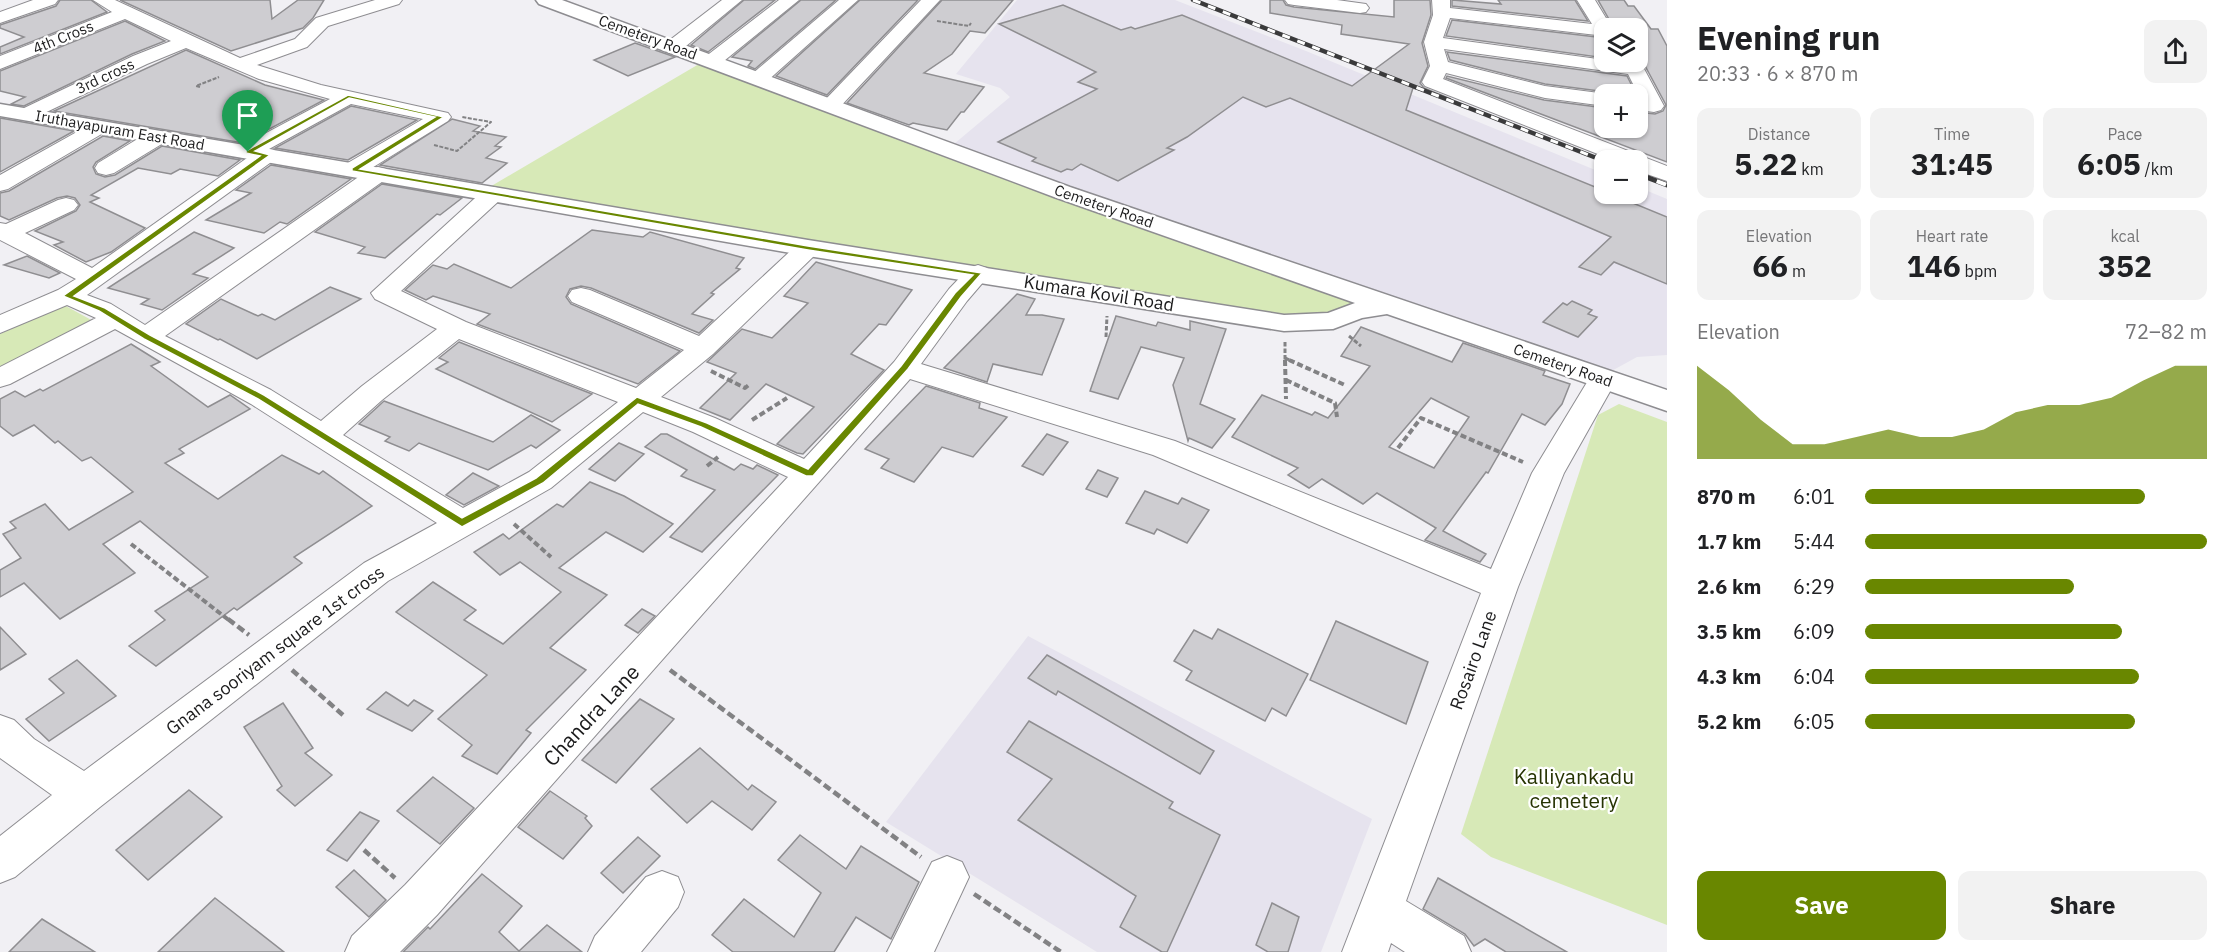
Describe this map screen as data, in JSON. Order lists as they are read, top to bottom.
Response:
{
  "streets": {
    "main road": ["Cemetery Road", "Iruthayapuram East Road", "Kumara Kovil Road"],
    "street": [
      "4th Cross",
      "3rd cross",
      "Gnana sooriyam square 1st cross",
      "Rosairo Lane",
      "Chandra Lane"
    ]
  },
  "crossings": [
    ["Cemetery Road", "Kumara Kovil Road"],
    ["Cemetery Road", "Rosairo Lane"],
    ["3rd cross", "Iruthayapuram East Road"],
    ["Iruthayapuram East Road", "Kumara Kovil Road"],
    ["Iruthayapuram East Road", "Gnana sooriyam square 1st cross"],
    ["Kumara Kovil Road", "Gnana sooriyam square 1st cross"],
    ["Kumara Kovil Road", "Chandra Lane"]
  ],
  "parks": ["Kalliyankadu cemetery"],
  "page": {
    "heading": ["Evening run", "20:33 · 6 × 870 m"],
    "map_buttons": ["+", "−"],
    "stats": [
      ["Distance", "5.22 km"],
      ["Time", "31:45"],
      ["Pace", "6:05 /km"],
      ["Elevation", "66 m"],
      ["Heart rate", "146 bpm"],
      ["kcal", "352"]
    ],
    "chart": ["Elevation", "72–82 m"],
    "list": [
      {
        "name": "870 m",
        "note": "6:01"
      },
      {
        "name": "1.7 km",
        "note": "5:44"
      },
      {
        "name": "2.6 km",
        "note": "6:29"
      },
      {
        "name": "3.5 km",
        "note": "6:09"
      },
      {
        "name": "4.3 km",
        "note": "6:04"
      },
      {
        "name": "5.2 km",
        "note": "6:05"
      }
    ],
    "buttons": ["Save", "Share"]
  }
}
